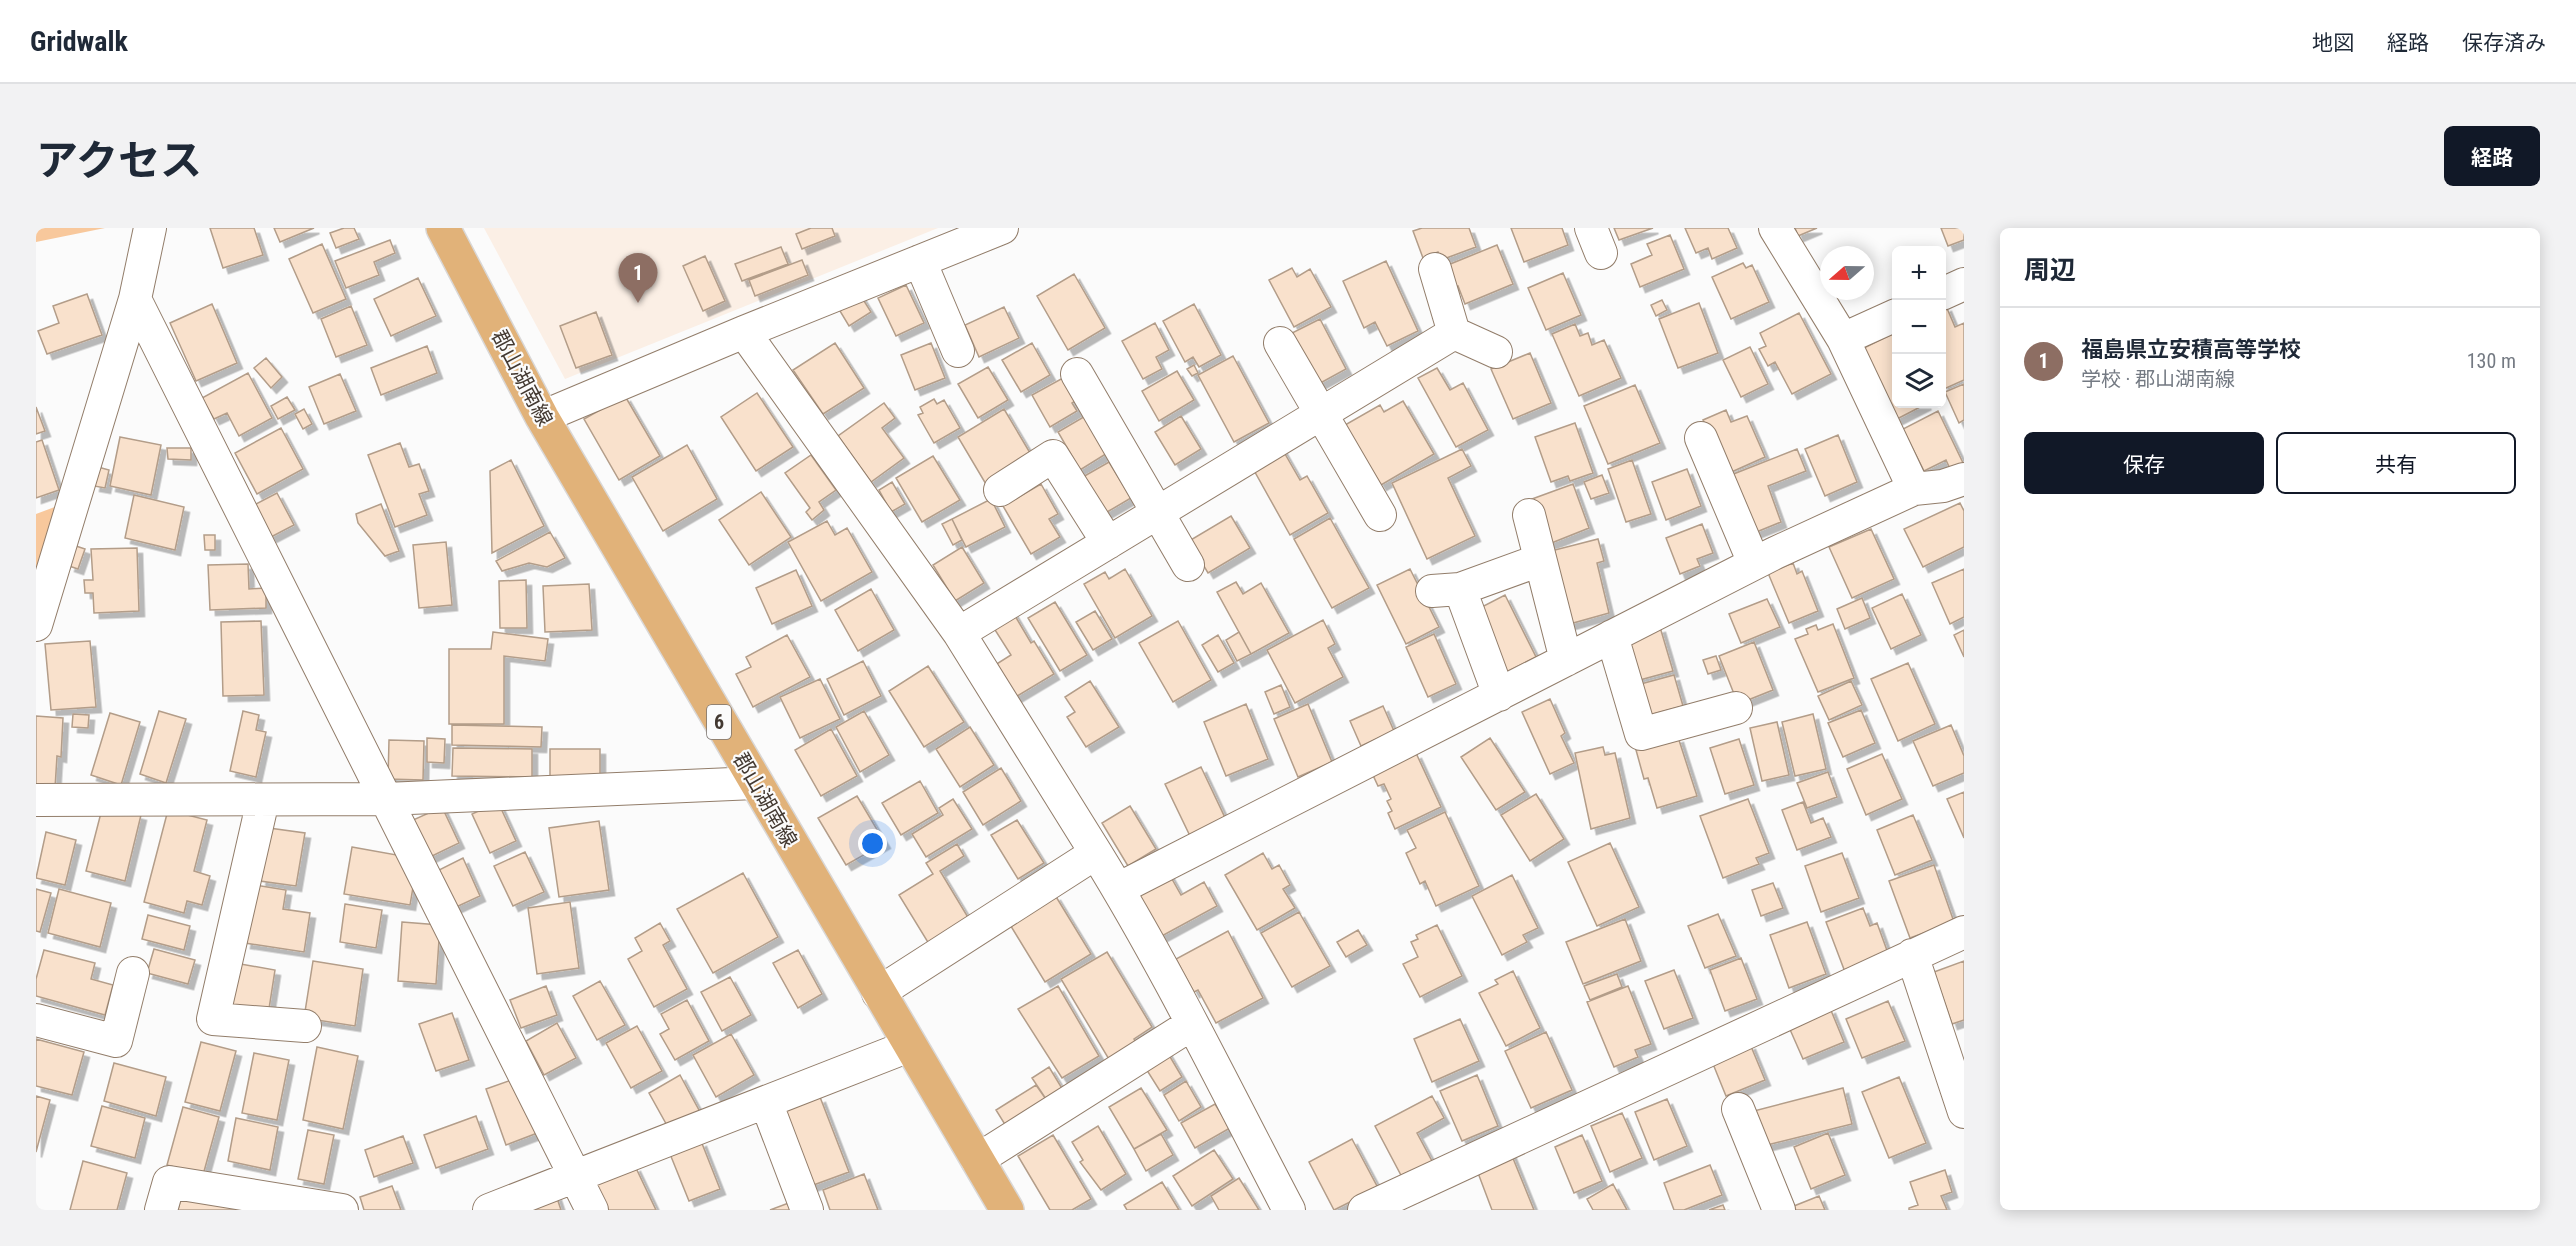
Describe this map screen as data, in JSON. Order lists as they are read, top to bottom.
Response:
{
  "streets": {
    "main road": ["郡山湖南線", "6"]
  },
  "north": "left",
  "page": {
    "header": "Gridwalk",
    "nav": ["地図", "経路", "保存済み"],
    "title": "アクセス",
    "buttons": [
      "経路",
      ["保存", "共有"]
    ],
    "heading": "周辺",
    "map_buttons": ["+", "−"],
    "pins": "1",
    "list": [
      {
        "mark": "1",
        "name": "福島県立安積高等学校",
        "note": "学校 · 郡山湖南線",
        "value": "130 m"
      }
    ]
  }
}
